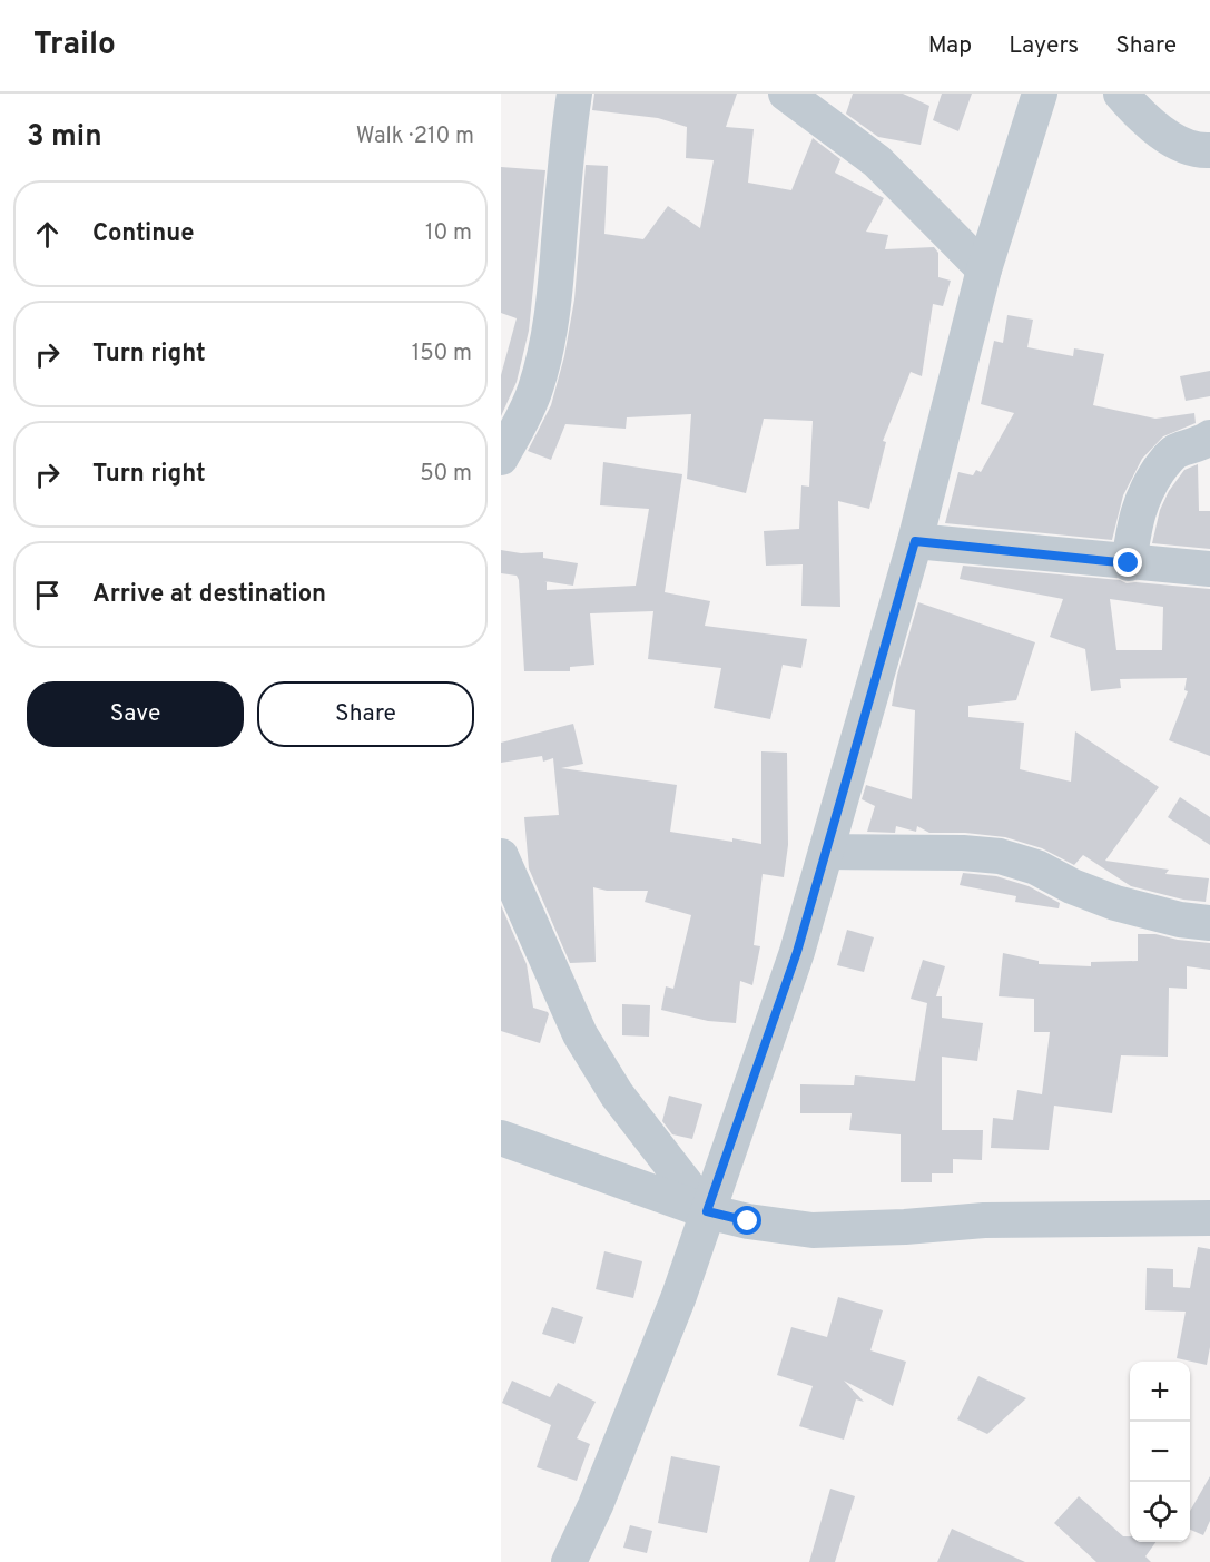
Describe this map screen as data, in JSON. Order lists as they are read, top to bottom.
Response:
{
  "page": {
    "header": "Trailo",
    "nav": ["Map", "Layers", "Share"],
    "heading": ["3 min", "Walk · 210 m"],
    "list": [
      ["Continue", "10 m"],
      ["Turn right", "150 m"],
      ["Turn right", "50 m"],
      "Arrive at destination"
    ],
    "buttons": ["Save", "Share"],
    "map_buttons": ["+", "−"]
  }
}
